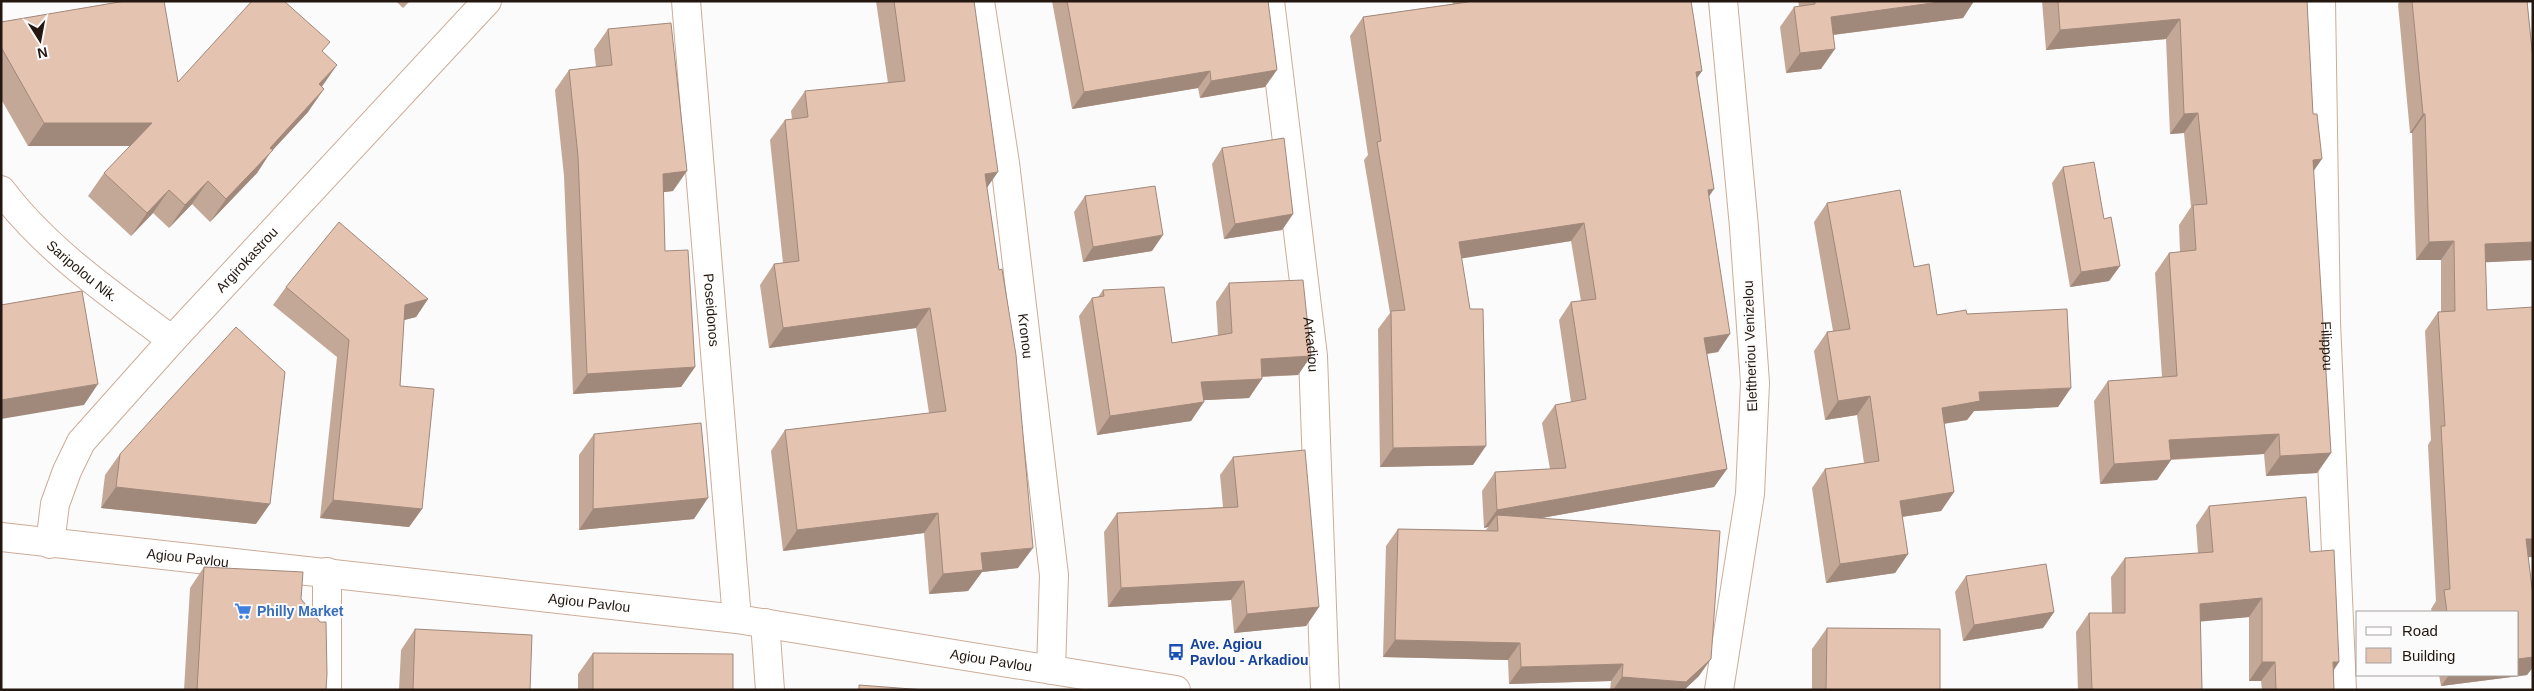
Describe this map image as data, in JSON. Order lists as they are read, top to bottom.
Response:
{
  "streets": {
    "street": [
      "Argirokastrou",
      "Saripolou Nik.",
      "Poseidonos",
      "Kronou",
      "Arkadiou",
      "Eleftheriou Venizelou",
      "Filippou",
      "Agiou Pavlou"
    ]
  },
  "crossings": [
    ["Argirokastrou", "Saripolou Nik."],
    ["Argirokastrou", "Agiou Pavlou"],
    ["Poseidonos", "Agiou Pavlou"],
    ["Kronou", "Agiou Pavlou"]
  ],
  "places": {
    "supermarket": ["Philly Market"],
    "bus stop": ["Ave. Agiou Pavlou - Arkadiou"]
  },
  "legend": ["Road", "Building"],
  "north": "bottom"
}
